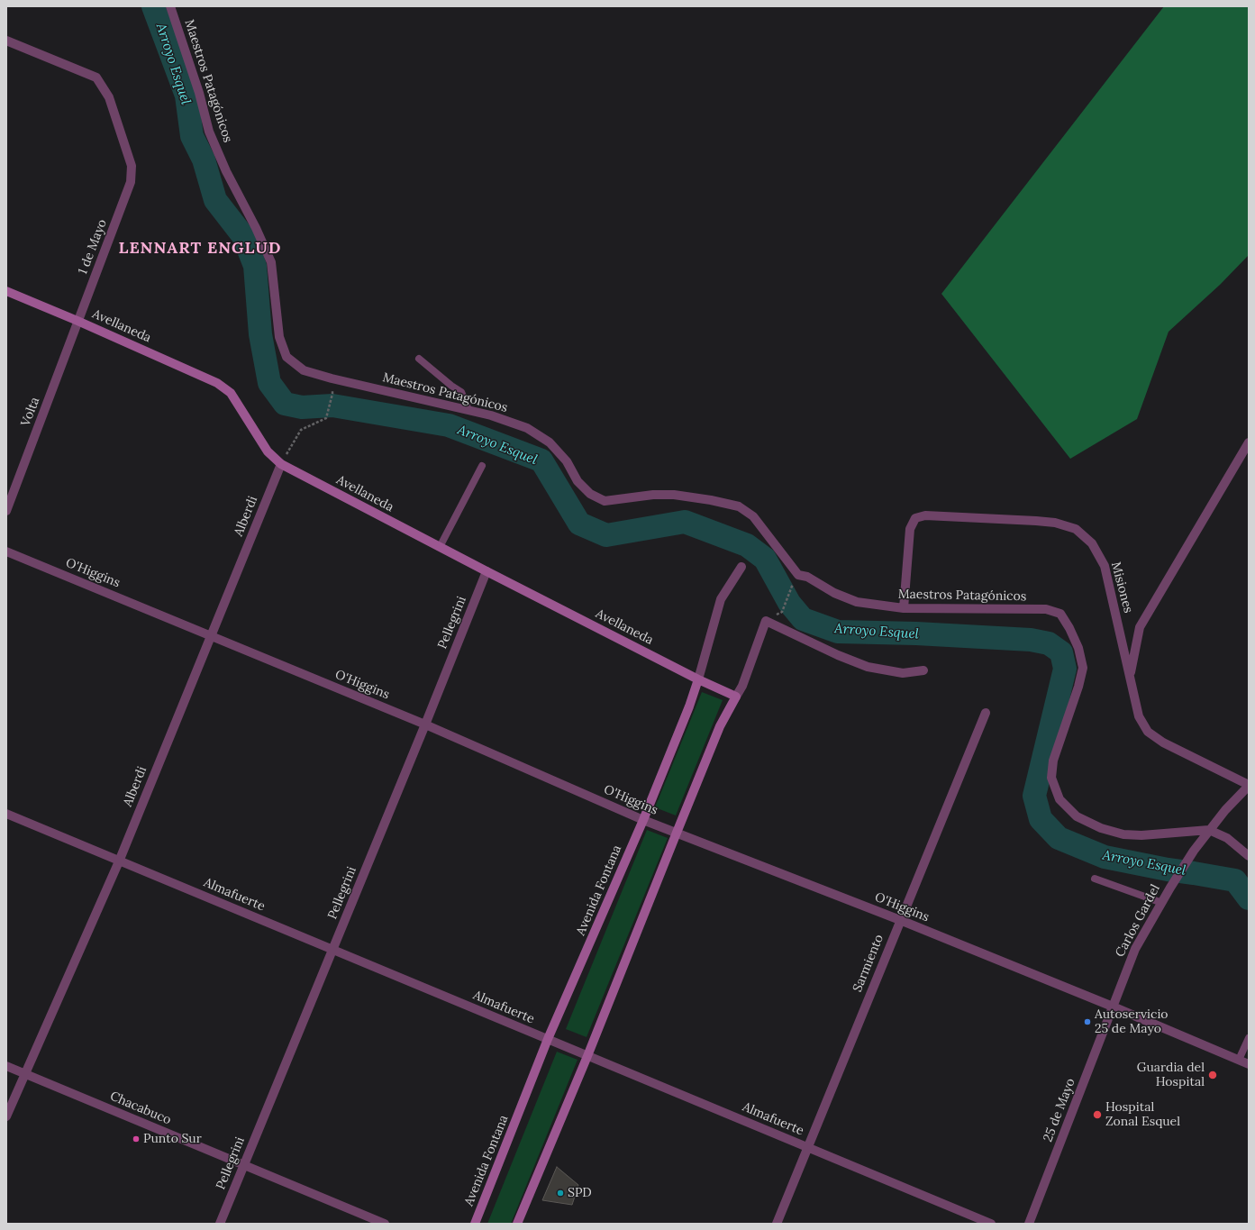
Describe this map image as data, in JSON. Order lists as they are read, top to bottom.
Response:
{
  "streets": {
    "street": [
      "Maestros Patagónicos",
      "1 de Mayo",
      "Avellaneda",
      "Volta",
      "Alberdi",
      "O'Higgins",
      "Misiones",
      "Pellegrini",
      "Avenida Fontana",
      "Almafuerte",
      "Carlos Gardel",
      "Sarmiento",
      "Chacabuco",
      "25 de Mayo"
    ]
  },
  "crossings": [
    ["Maestros Patagónicos", "Misiones"],
    ["Maestros Patagónicos", "Carlos Gardel"],
    ["1 de Mayo", "Avellaneda"],
    ["1 de Mayo", "Volta"],
    ["Avellaneda", "Volta"],
    ["Avellaneda", "Alberdi"],
    ["Avellaneda", "Pellegrini"],
    ["Avellaneda", "Avenida Fontana"],
    ["Alberdi", "O'Higgins"],
    ["Alberdi", "Almafuerte"],
    ["Alberdi", "Chacabuco"],
    ["O'Higgins", "Pellegrini"],
    ["O'Higgins", "Avenida Fontana"],
    ["O'Higgins", "Carlos Gardel"],
    ["O'Higgins", "Sarmiento"],
    ["O'Higgins", "25 de Mayo"],
    ["Misiones", "Carlos Gardel"],
    ["Pellegrini", "Almafuerte"],
    ["Pellegrini", "Chacabuco"],
    ["Avenida Fontana", "Almafuerte"],
    ["Almafuerte", "Sarmiento"],
    ["Carlos Gardel", "25 de Mayo"]
  ],
  "districts": ["LENNART ENGLUD"],
  "water": ["Arroyo Esquel"],
  "places": [
    "Autoservicio 25 de Mayo",
    "Guardia del Hospital",
    "Hospital Zonal Esquel",
    "Punto Sur",
    "SPD"
  ]
}
